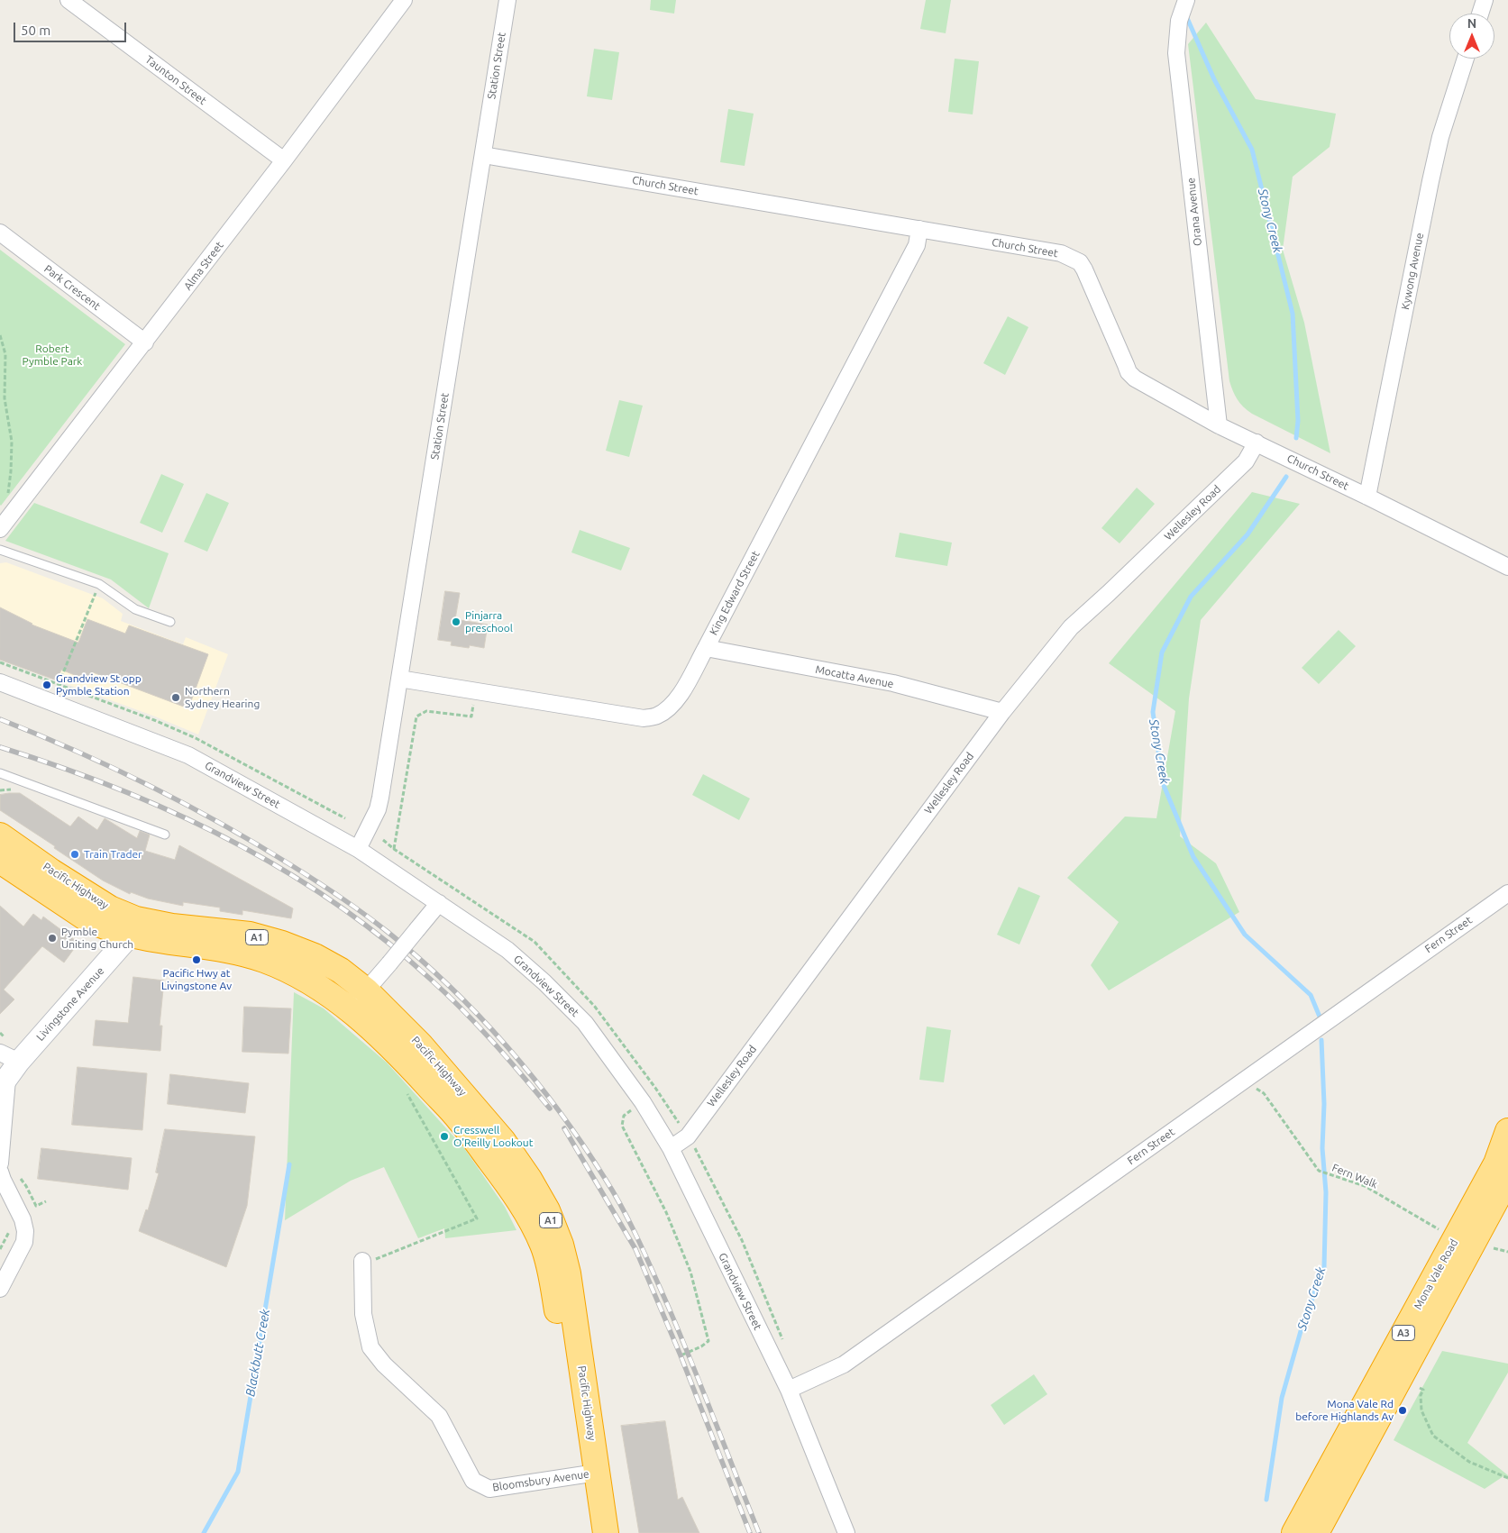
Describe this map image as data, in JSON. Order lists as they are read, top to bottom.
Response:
{
  "streets": {
    "highway": [
      "Pacific Highway",
      "A1",
      "Mona Vale Road",
      "A3"
    ],
    "street": [
      "Station Street",
      "Taunton Street",
      "Church Street",
      "Orana Avenue",
      "Alma Street",
      "Kywong Avenue",
      "Park Crescent",
      "Wellesley Road",
      "King Edward Street",
      "Mocatta Avenue",
      "Grandview Street",
      "Fern Street",
      "Livingstone Avenue",
      "Bloomsbury Avenue"
    ],
    "path": ["Fern Walk"]
  },
  "crossings": [
    ["Station Street", "Church Street"],
    ["Station Street", "King Edward Street"],
    ["Station Street", "Grandview Street"],
    ["Taunton Street", "Alma Street"],
    ["Church Street", "Orana Avenue"],
    ["Church Street", "Kywong Avenue"],
    ["Church Street", "Wellesley Road"],
    ["Church Street", "King Edward Street"],
    ["Alma Street", "Park Crescent"],
    ["Wellesley Road", "Mocatta Avenue"],
    ["Wellesley Road", "Grandview Street"],
    ["King Edward Street", "Mocatta Avenue"],
    ["Grandview Street", "Fern Street"],
    ["Pacific Highway", "Livingstone Avenue"],
    ["Pacific Highway", "Bloomsbury Avenue"],
    ["Fern Street", "Fern Walk"]
  ],
  "water": ["Stony Creek", "Blackbutt Creek"],
  "parks": ["Robert Pymble Park"],
  "places": [
    "Pinjarra preschool",
    "Grandview St opp Pymble Station",
    "Northern Sydney Hearing",
    "Train Trader",
    "Pymble Uniting Church",
    "Pacific Hwy at Livingstone Av",
    "Cresswell O'Reilly Lookout",
    "Mona Vale Rd before Highlands Av"
  ],
  "scale_bar": "50 m",
  "north": "top"
}
